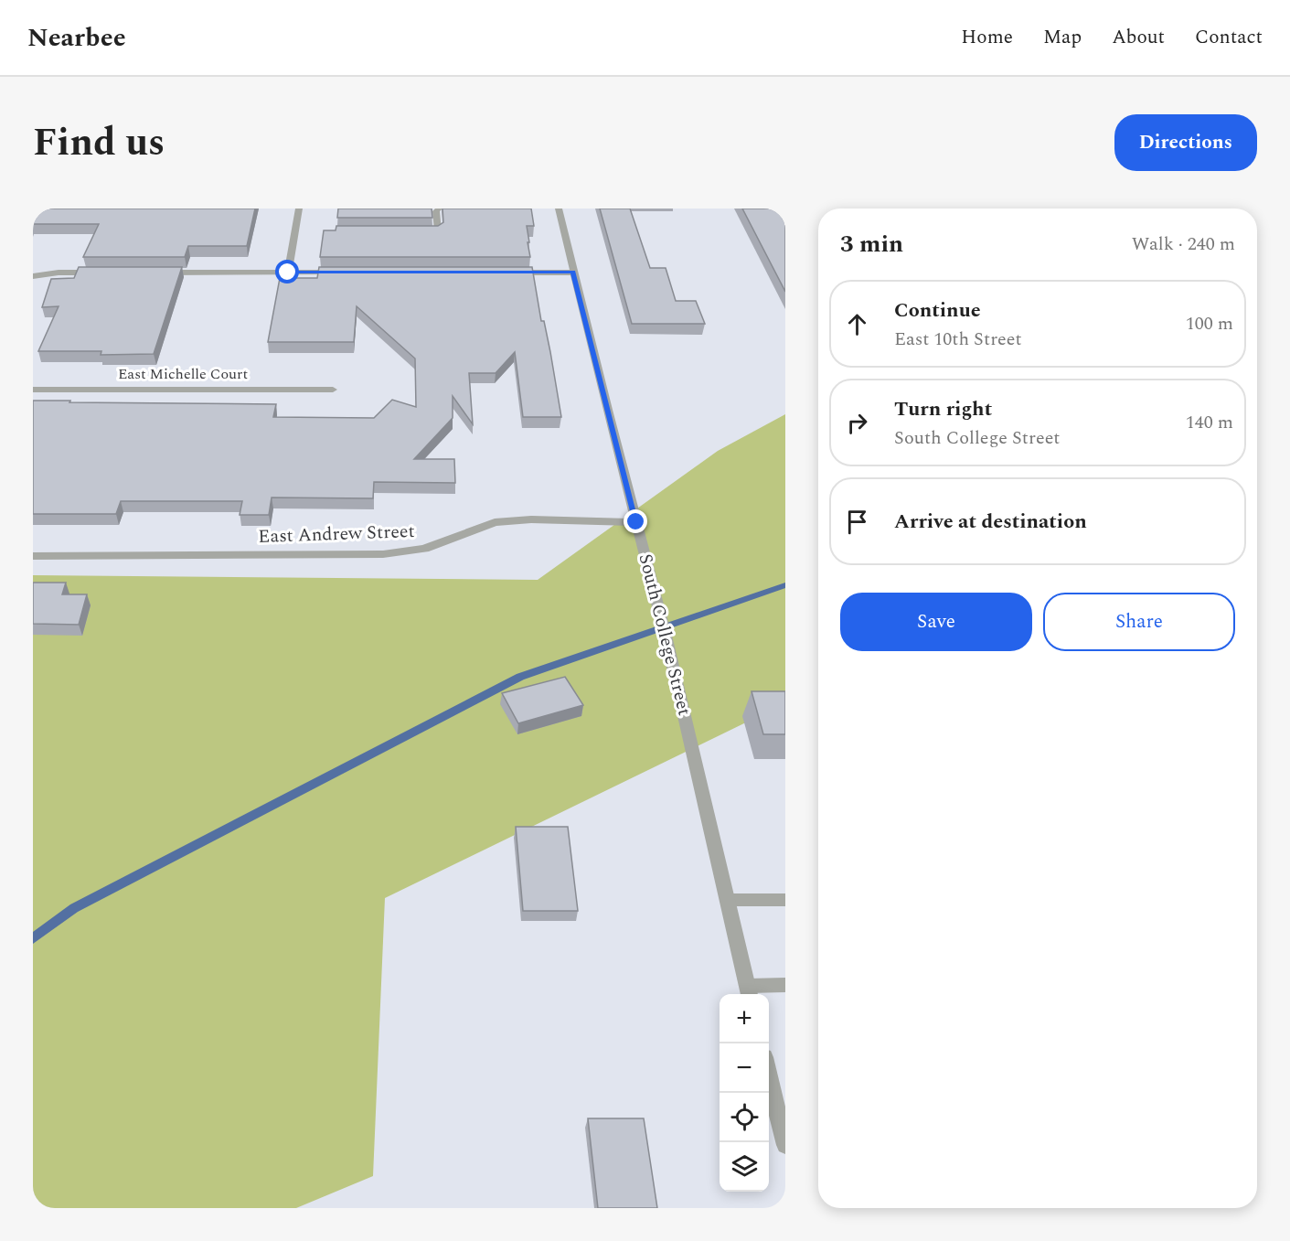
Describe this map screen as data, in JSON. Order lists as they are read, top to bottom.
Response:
{
  "streets": {
    "street": ["East Michelle Court", "East Andrew Street", "South College Street"]
  },
  "crossings": [
    ["East Andrew Street", "South College Street"]
  ],
  "page": {
    "header": "Nearbee",
    "nav": [
      "Home",
      "Map",
      "About",
      "Contact"
    ],
    "title": "Find us",
    "buttons": [
      "Directions",
      ["Save", "Share"]
    ],
    "heading": ["3 min", "Walk · 240 m"],
    "list": [
      ["Continue", "East 10th Street", "100 m"],
      ["Turn right", "South College Street", "140 m"],
      "Arrive at destination"
    ],
    "map_buttons": ["+", "−"]
  }
}
